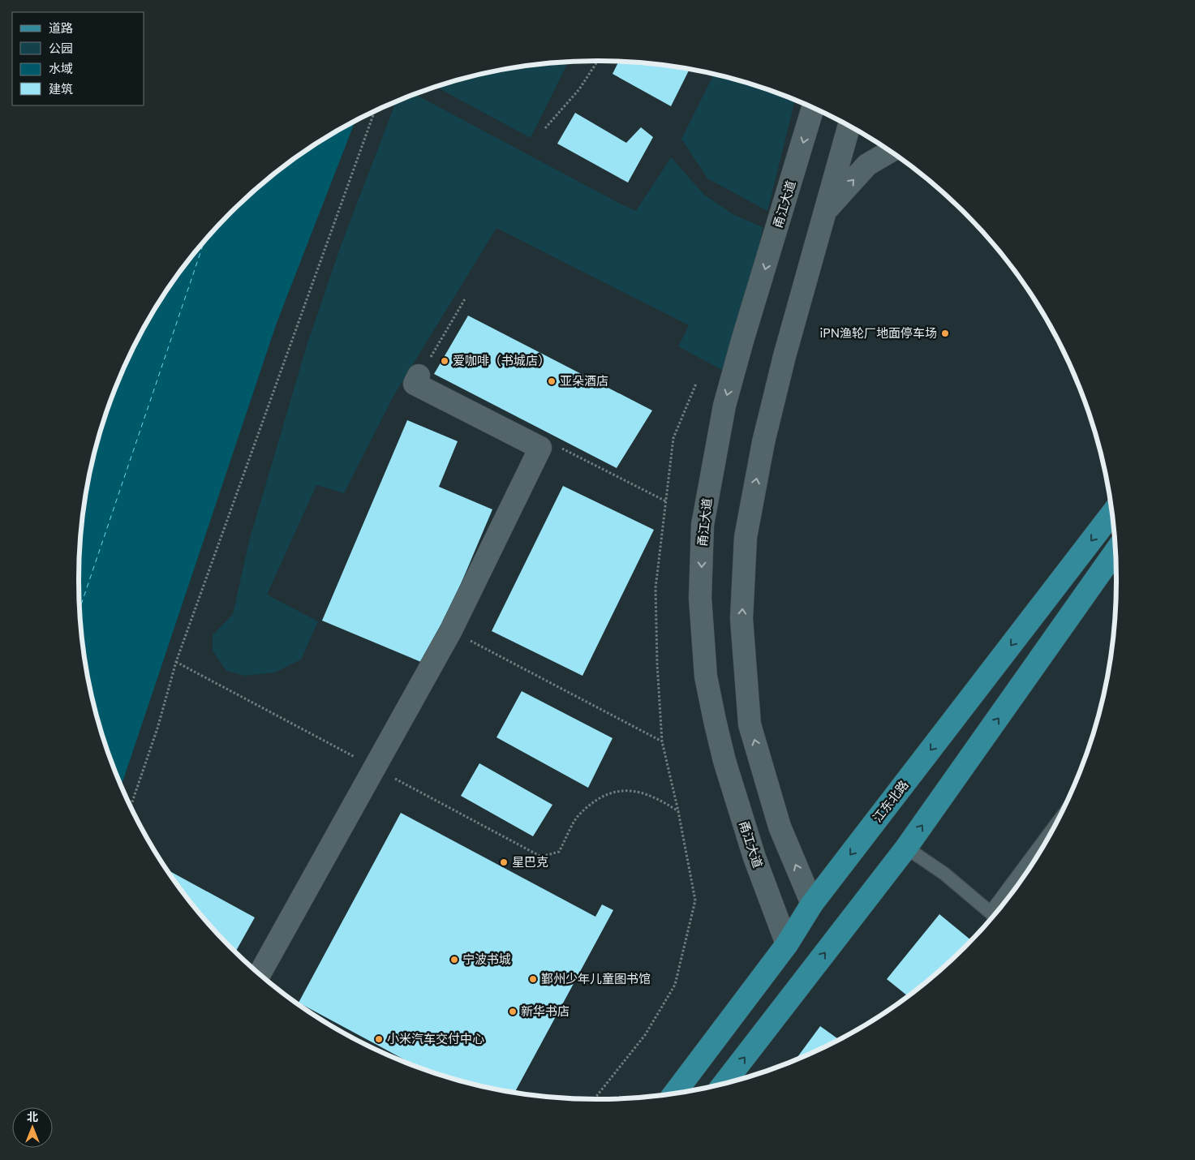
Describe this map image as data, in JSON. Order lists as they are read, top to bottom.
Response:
{
  "streets": {
    "main road": ["江东北路"],
    "street": ["甬江大道"]
  },
  "crossings": [
    ["甬江大道", "江东北路"]
  ],
  "places": [
    "iPN渔轮厂地面停车场",
    "爱咖啡（书城店）",
    "亚朵酒店",
    "星巴克",
    "宁波书城",
    "鄞州少年儿童图书馆",
    "新华书店",
    "小米汽车交付中心"
  ],
  "legend": [
    "道路",
    "公园",
    "水域",
    "建筑"
  ],
  "north": "top"
}
